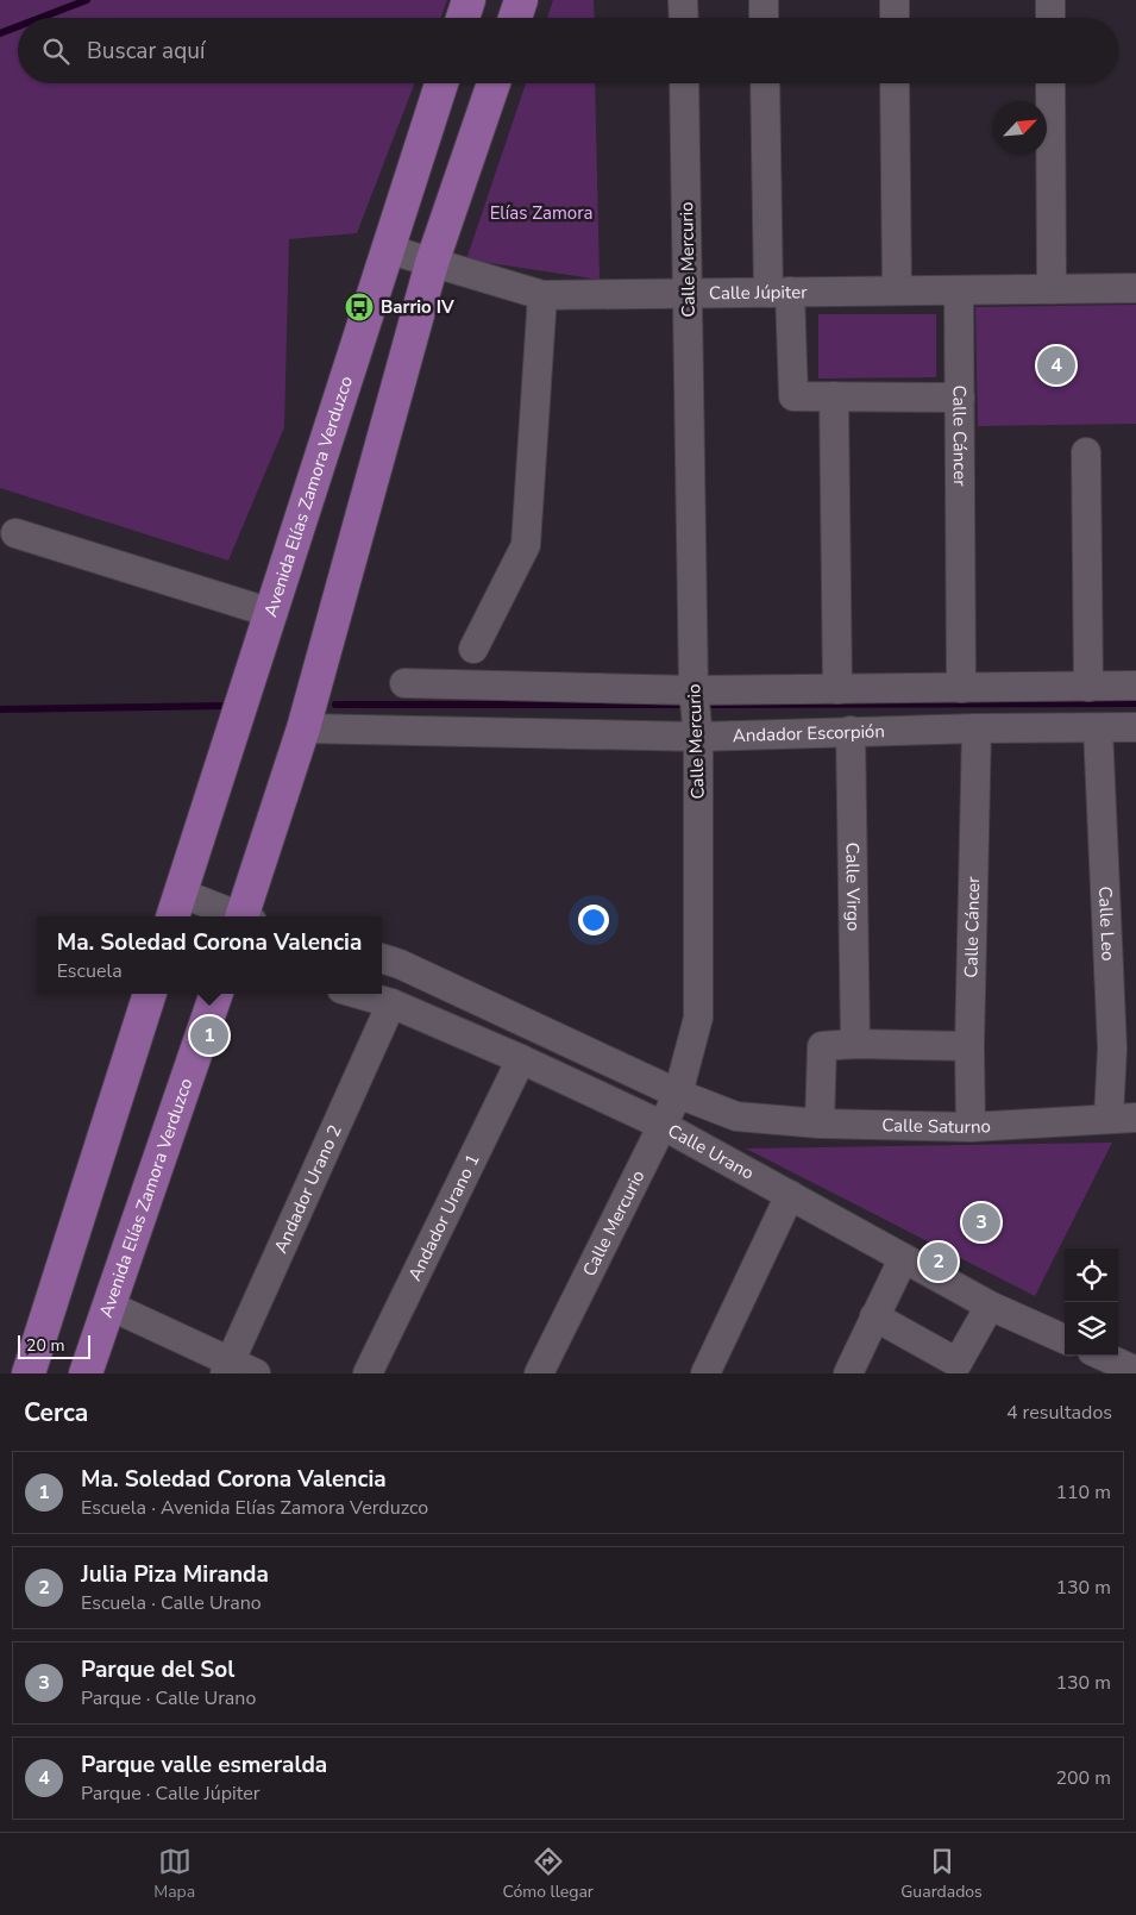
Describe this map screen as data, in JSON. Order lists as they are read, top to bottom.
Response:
{
  "streets": {
    "main road": ["Avenida Elías Zamora Verduzco"],
    "street": [
      "Calle Mercurio",
      "Calle Júpiter",
      "Calle Cáncer",
      "Andador Escorpión",
      "Calle Virgo",
      "Calle Leo",
      "Calle Saturno",
      "Calle Urano",
      "Andador Urano 2",
      "Andador Urano 1"
    ]
  },
  "crossings": [
    ["Calle Mercurio", "Calle Júpiter"],
    ["Calle Mercurio", "Andador Escorpión"],
    ["Calle Mercurio", "Calle Urano"],
    ["Calle Júpiter", "Calle Cáncer"],
    ["Calle Júpiter", "Avenida Elías Zamora Verduzco"],
    ["Calle Cáncer", "Andador Escorpión"],
    ["Calle Cáncer", "Calle Saturno"],
    ["Andador Escorpión", "Calle Virgo"],
    ["Andador Escorpión", "Calle Leo"],
    ["Calle Leo", "Calle Saturno"],
    ["Calle Saturno", "Calle Urano"],
    ["Calle Urano", "Andador Urano 2"],
    ["Calle Urano", "Andador Urano 1"]
  ],
  "parks": ["Elías Zamora"],
  "places": {
    "bus stop": ["Barrio IV"]
  },
  "scale_bar": "20 m",
  "north": "top right",
  "page": {
    "search": "Buscar aquí",
    "pins": [
      "4",
      "1",
      "3",
      "2"
    ],
    "popup": ["Ma. Soledad Corona Valencia", "Escuela"],
    "scale": "20 m",
    "heading": ["Cerca", "4 resultados"],
    "list": [
      {
        "mark": "1",
        "name": "Ma. Soledad Corona Valencia",
        "note": "Escuela · Avenida Elías Zamora Verduzco",
        "value": "110 m"
      },
      {
        "mark": "2",
        "name": "Julia Piza Miranda",
        "note": "Escuela · Calle Urano",
        "value": "130 m"
      },
      {
        "mark": "3",
        "name": "Parque del Sol",
        "note": "Parque · Calle Urano",
        "value": "130 m"
      },
      {
        "mark": "4",
        "name": "Parque valle esmeralda",
        "note": "Parque · Calle Júpiter",
        "value": "200 m"
      }
    ],
    "nav": ["Mapa", "Cómo llegar", "Guardados"]
  }
}
